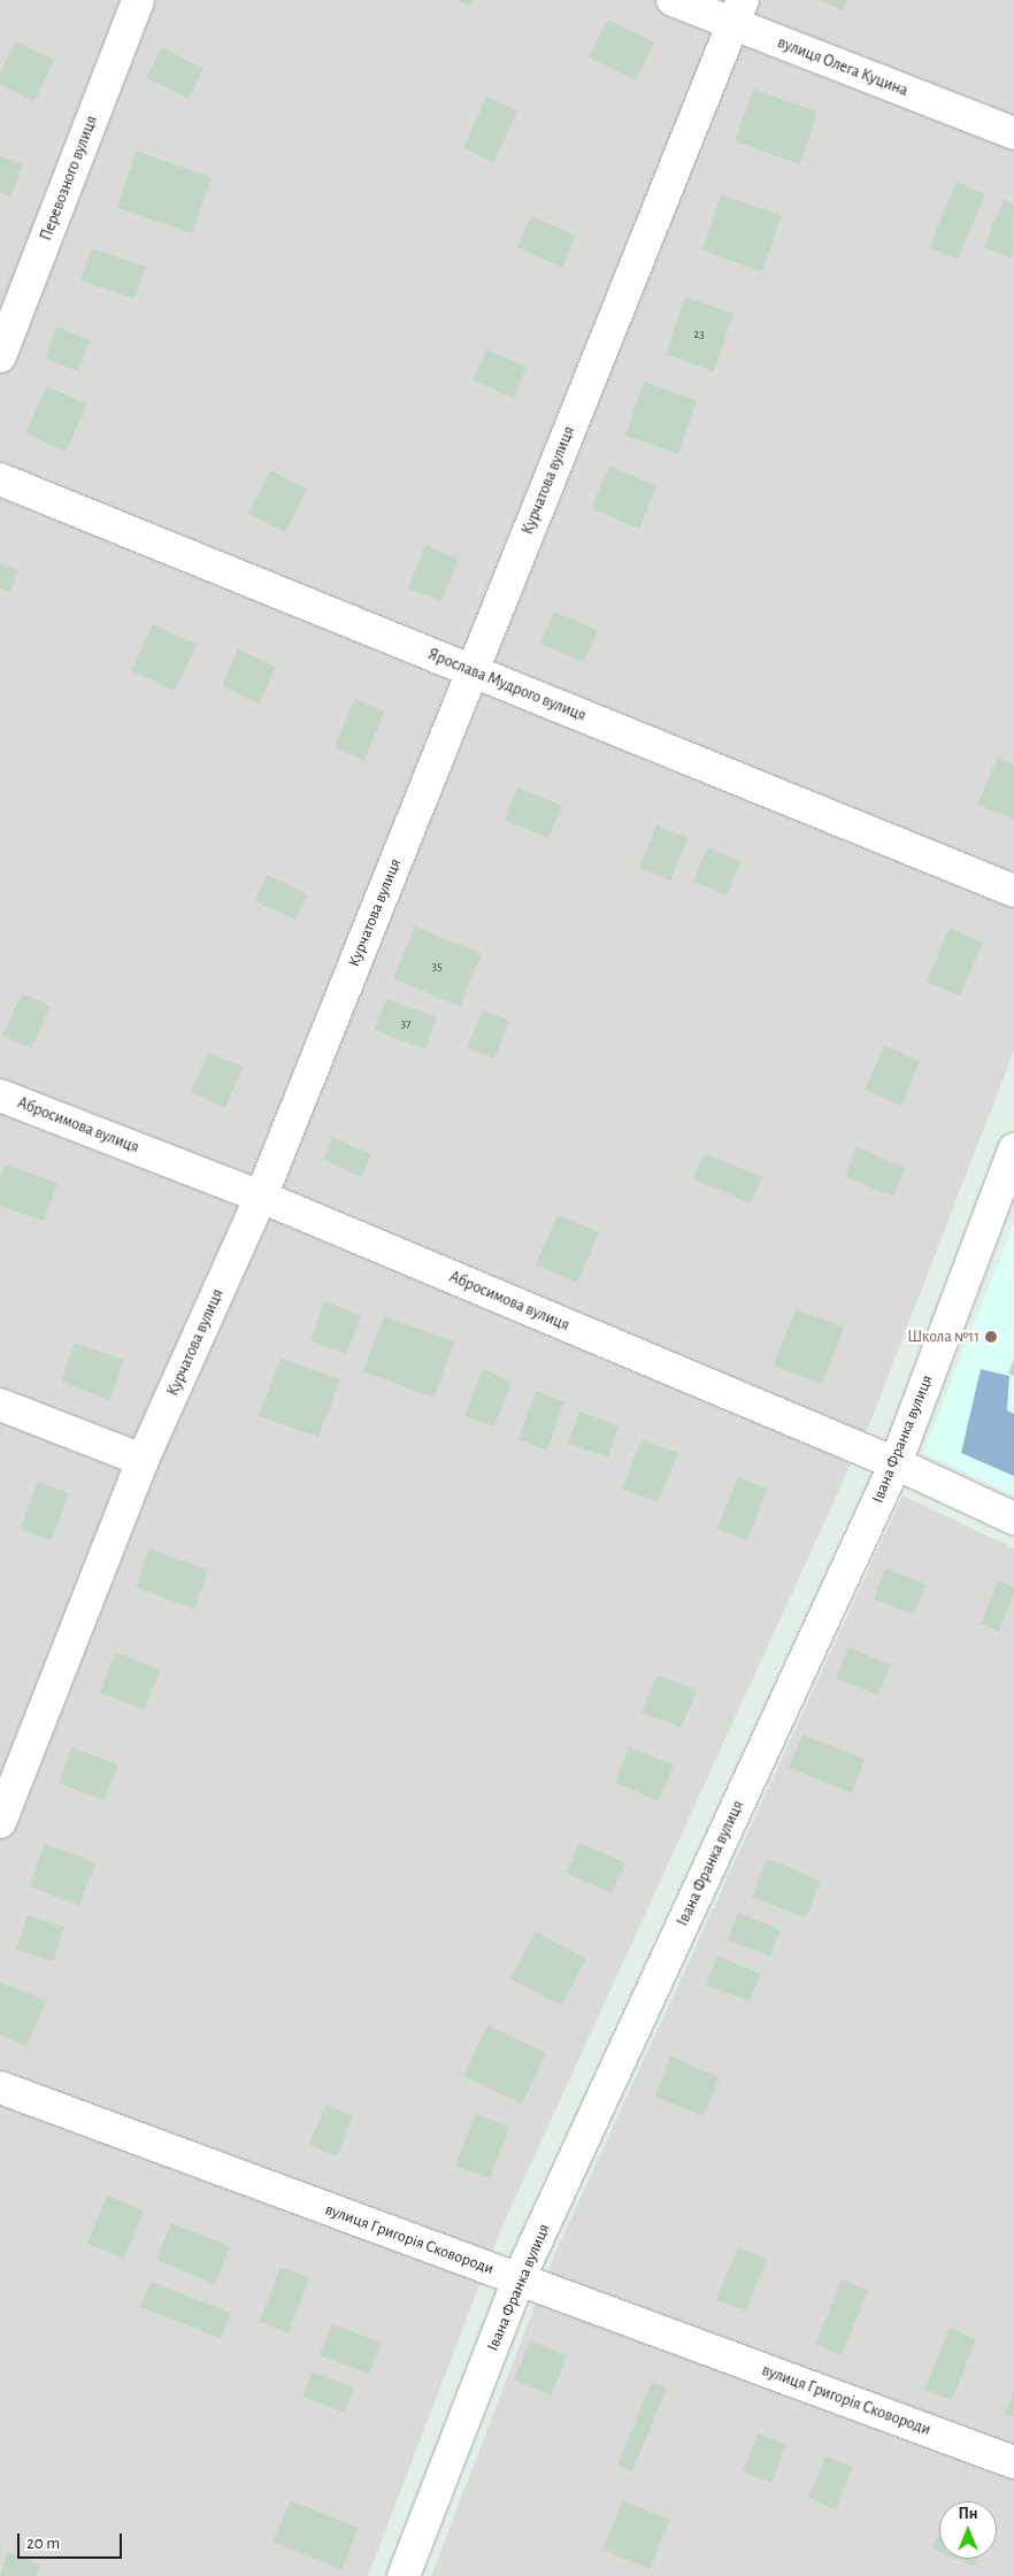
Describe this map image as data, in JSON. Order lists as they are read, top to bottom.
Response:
{
  "streets": {
    "street": [
      "вулиця Олега Куцина",
      "Перевозного вулиця",
      "Курчатова вулиця",
      "Ярослава Мудрого вулиця",
      "Абросимова вулиця",
      "Івана Франка вулиця",
      "вулиця Григорія Сковороди"
    ]
  },
  "crossings": [
    ["вулиця Олега Куцина", "Курчатова вулиця"],
    ["Курчатова вулиця", "Ярослава Мудрого вулиця"],
    ["Курчатова вулиця", "Абросимова вулиця"],
    ["Абросимова вулиця", "Івана Франка вулиця"],
    ["Івана Франка вулиця", "вулиця Григорія Сковороди"]
  ],
  "places": ["Школа №11"],
  "house_numbers": ["23", "35", "37"],
  "scale_bar": "20 m",
  "north": "top"
}
